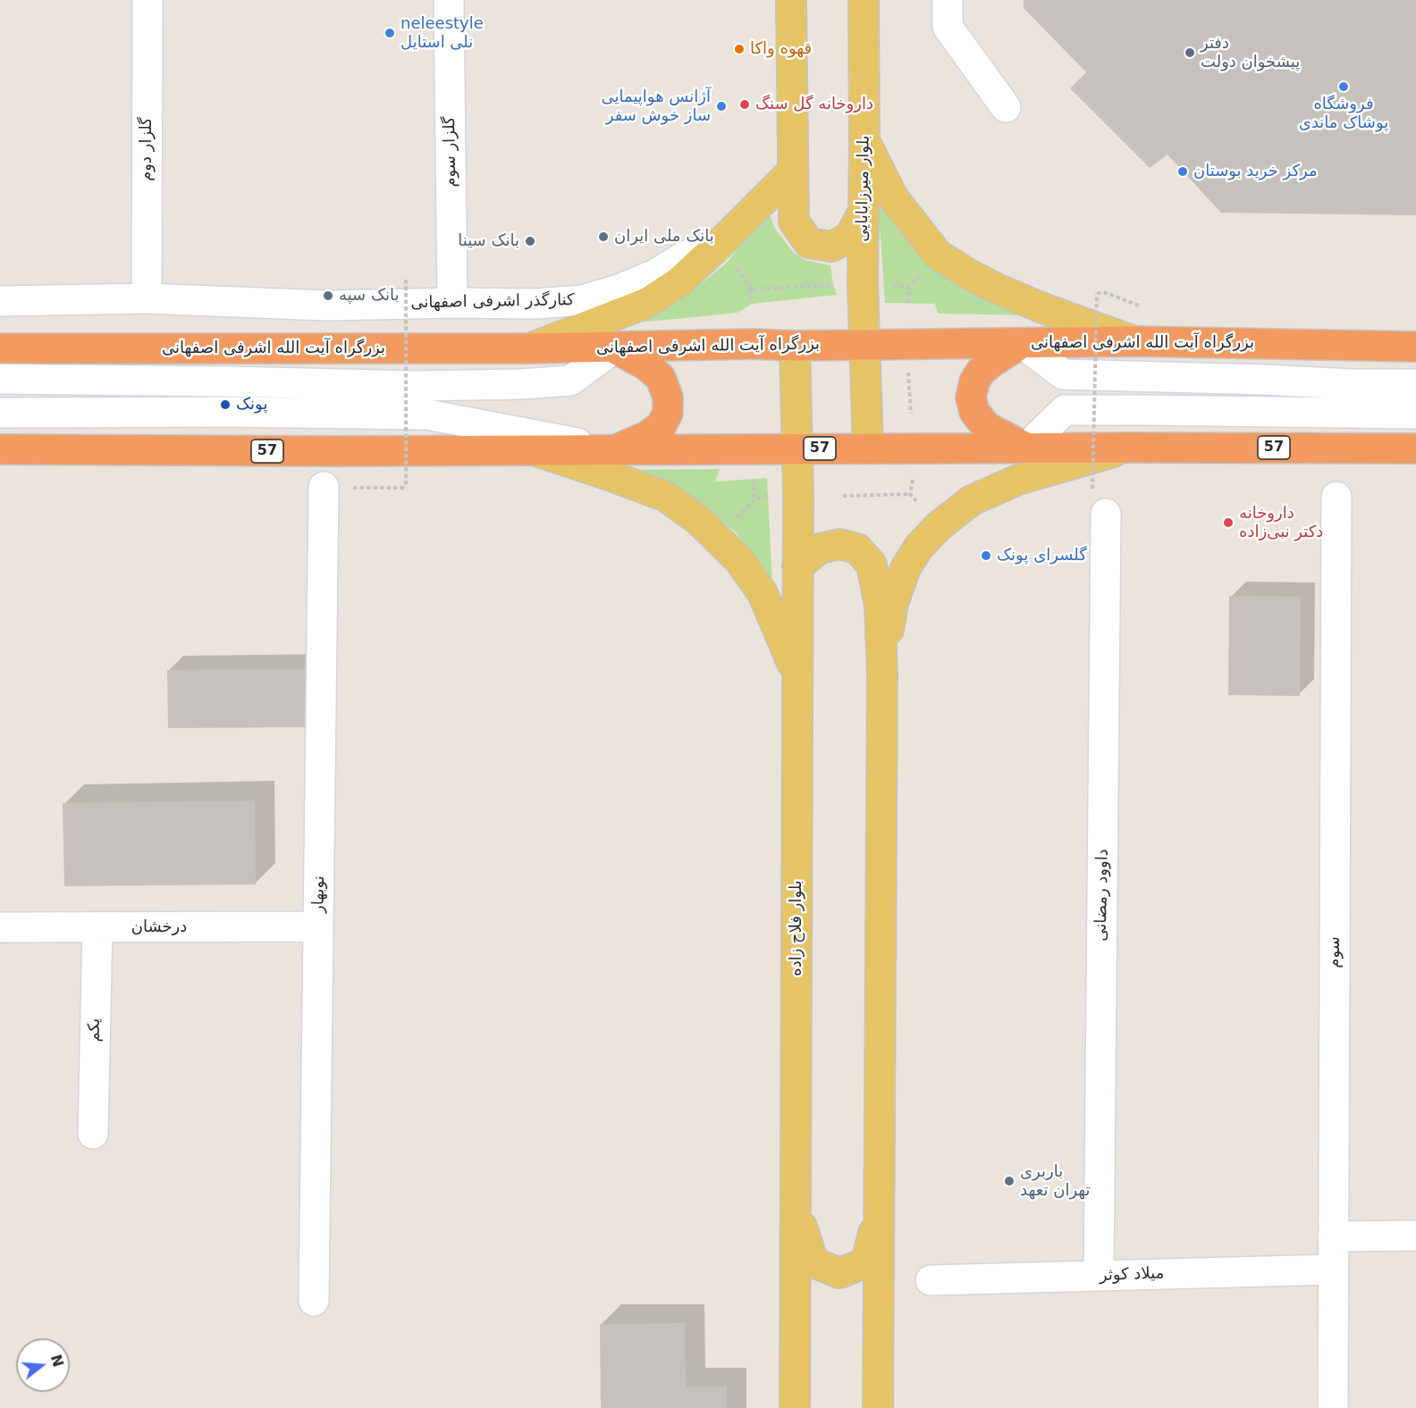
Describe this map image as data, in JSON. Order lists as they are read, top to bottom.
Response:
{
  "streets": {
    "highway": ["بزرگراه آیت الله اشرفی اصفهانی", "57"],
    "main road": ["بلوار میرزابابایی", "بلوار فلاح زاده"],
    "street": [
      "گلزار دوم",
      "گلزار سوم",
      "کنارگذر اشرفی اصفهانی",
      "نوبهار",
      "داوود رمضانی",
      "درخشان",
      "سوم",
      "یکم",
      "میلاد کوثر"
    ]
  },
  "crossings": [
    ["گلزار دوم", "کنارگذر اشرفی اصفهانی"],
    ["گلزار سوم", "کنارگذر اشرفی اصفهانی"],
    ["بلوار میرزابابایی", "بزرگراه آیت الله اشرفی اصفهانی"],
    ["بلوار میرزابابایی", "57"],
    ["بزرگراه آیت الله اشرفی اصفهانی", "بلوار فلاح زاده"],
    ["57", "بلوار فلاح زاده"],
    ["نوبهار", "درخشان"],
    ["داوود رمضانی", "میلاد کوثر"],
    ["درخشان", "یکم"],
    ["سوم", "میلاد کوثر"]
  ],
  "places": [
    "neleestyle نلی استایل",
    "قهوه واکا",
    "دفتر پیشخوان دولت",
    "فروشگاه پوشاک ماندی",
    "داروخانه گل سنگ",
    "آژانس هواپیمایی ساز خوش سفر",
    "مرکز خرید بوستان",
    "بانک ملی ایران",
    "بانک سینا",
    "بانک سپه",
    "پونک",
    "داروخانه دکتر نبی‌زاده",
    "گلسرای پونک",
    "باربری تهران تعهد"
  ],
  "north": "right"
}
